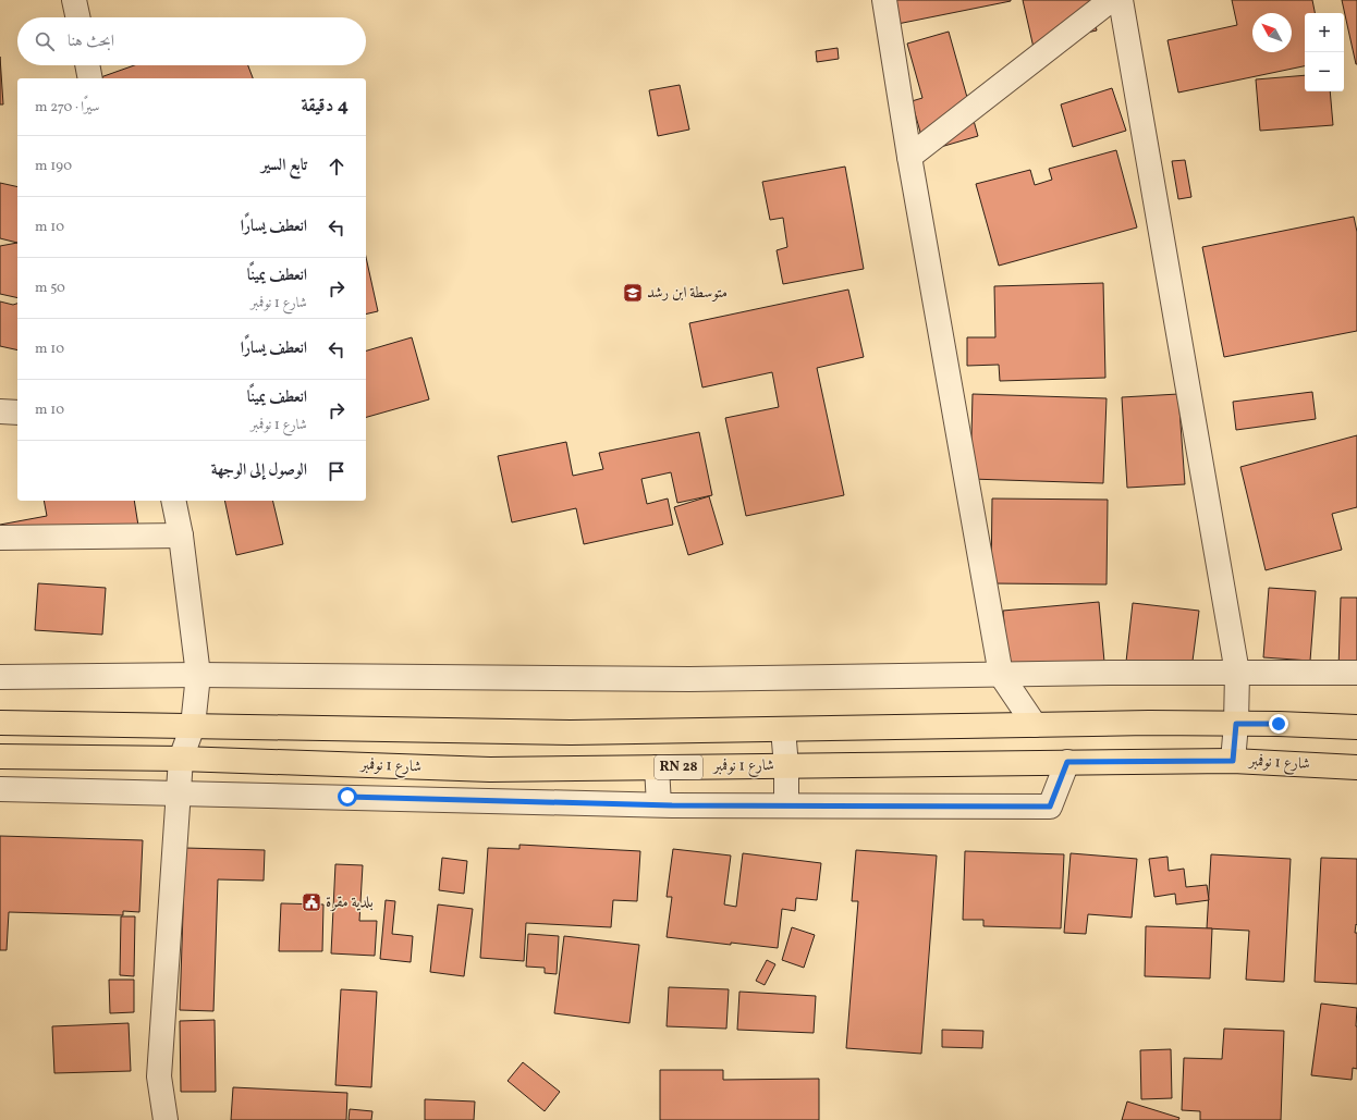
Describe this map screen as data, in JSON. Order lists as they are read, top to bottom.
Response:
{
  "streets": {
    "main road": ["شارع 1 نوفمبر", "RN 28"]
  },
  "places": {
    "school or university": ["متوسطة ابن رشد"],
    "public building": ["بلدية مقرة"]
  },
  "north": "top left",
  "page": {
    "map_buttons": ["+", "−"],
    "search": "ابحث هنا",
    "heading": ["4 دقيقة", "سيرًا · 270 m"],
    "list": [
      ["تابع السير", "190 m"],
      ["انعطف يسارًا", "10 m"],
      ["انعطف يمينًا", "شارع 1 نوفمبر", "50 m"],
      ["انعطف يسارًا", "10 m"],
      ["انعطف يمينًا", "شارع 1 نوفمبر", "10 m"],
      "الوصول إلى الوجهة"
    ]
  }
}
